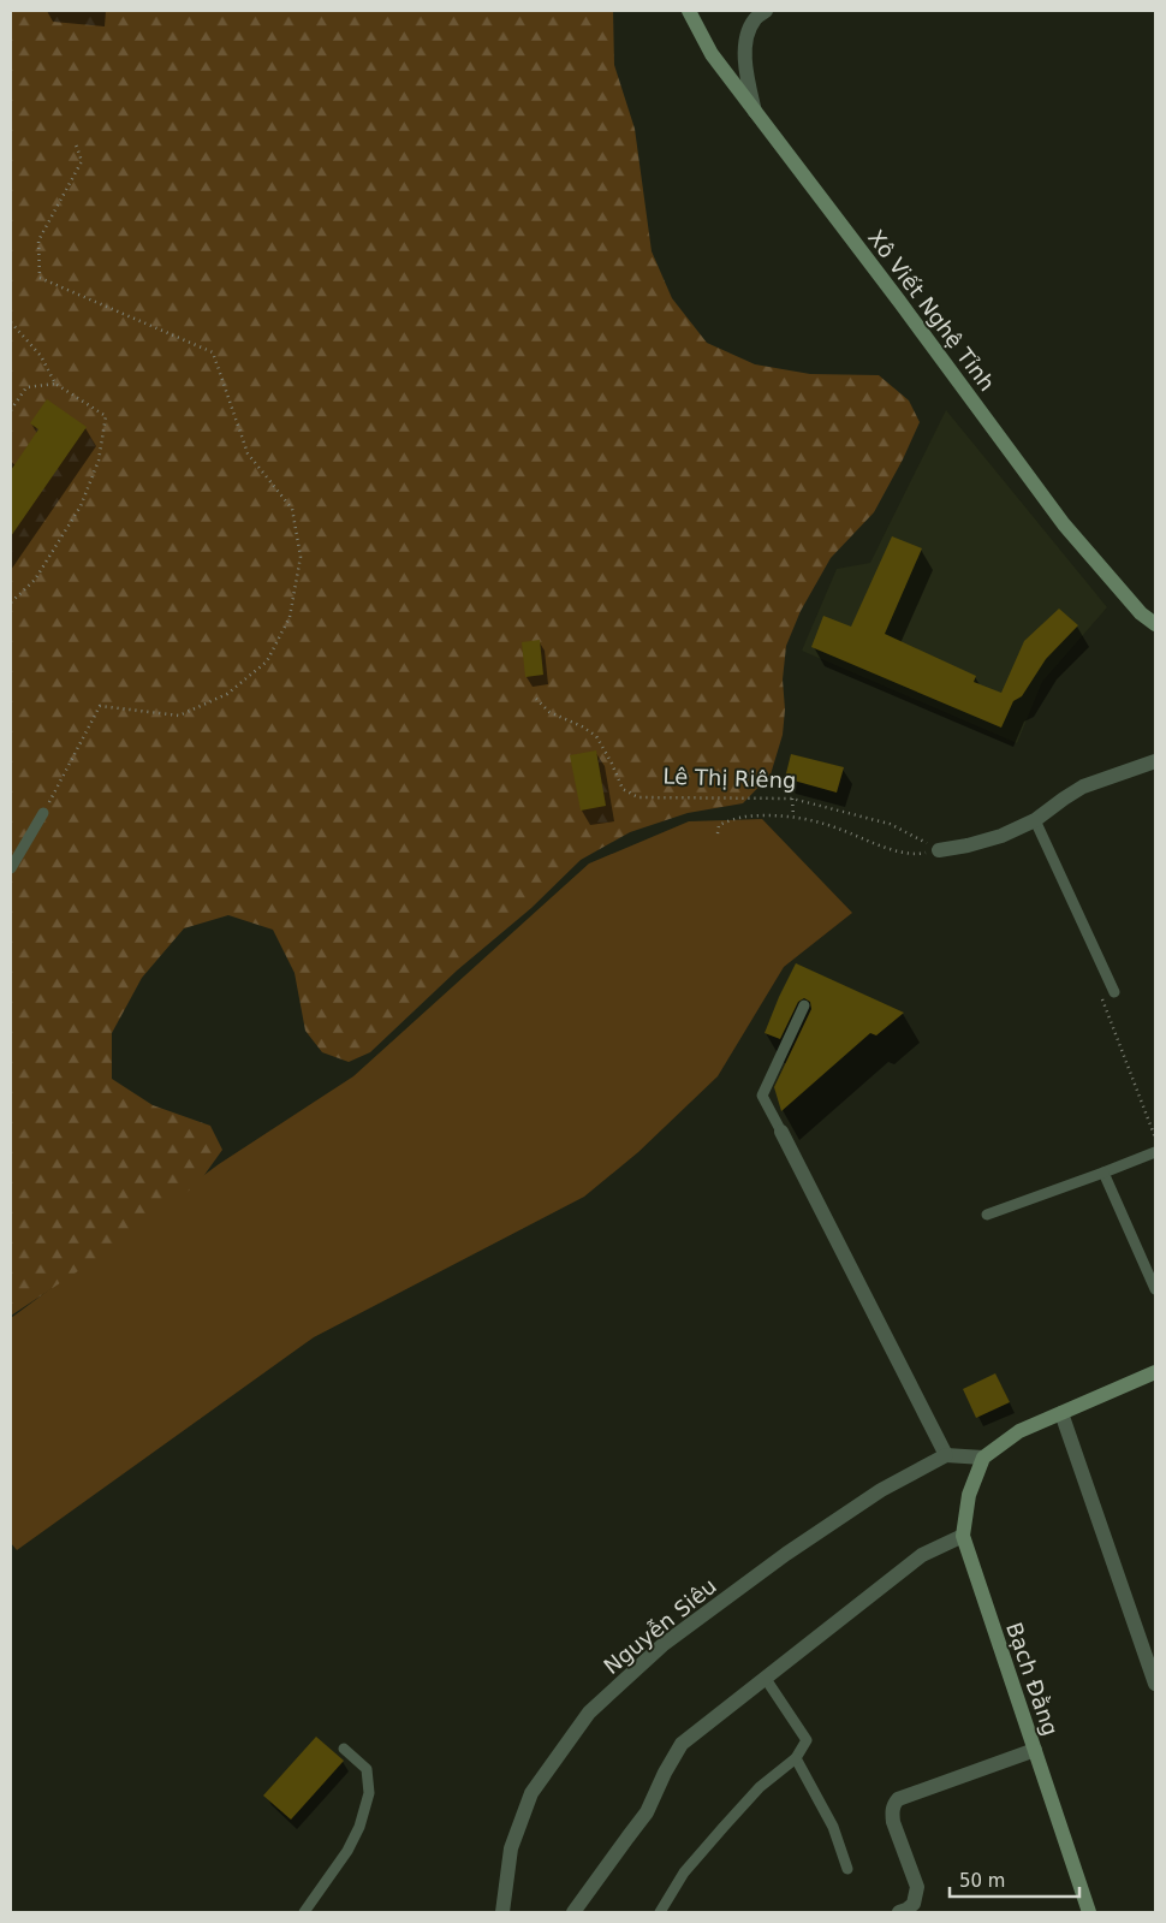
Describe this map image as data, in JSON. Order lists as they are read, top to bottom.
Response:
{
  "streets": {
    "main road": ["Xô Viết Nghệ Tỉnh", "Bạch Đằng"],
    "street": ["Nguyễn Siêu"],
    "path": ["Lê Thị Riêng"]
  },
  "scale_bar": "50 m"
}
